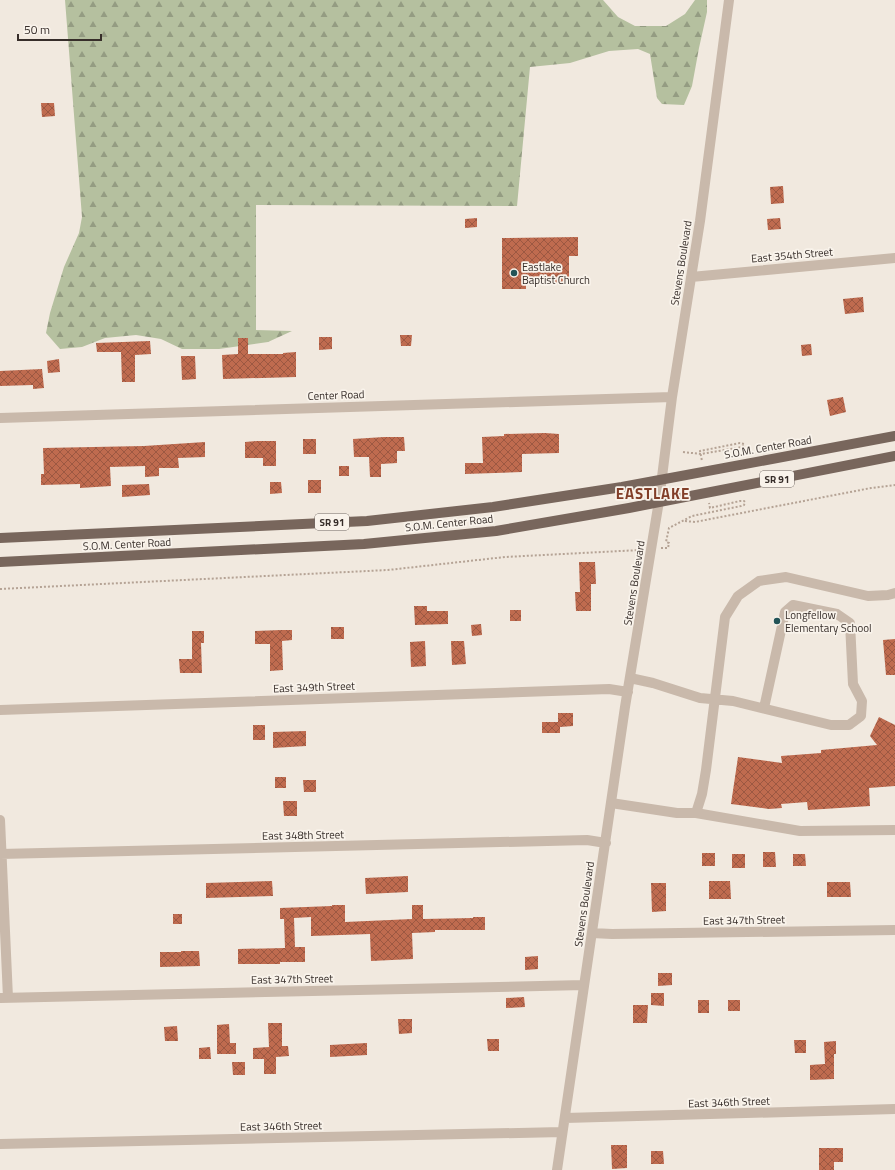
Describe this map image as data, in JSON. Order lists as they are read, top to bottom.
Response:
{
  "streets": {
    "main road": ["S.O.M. Center Road", "SR 91"],
    "street": [
      "East 354th Street",
      "Stevens Boulevard",
      "Center Road",
      "East 349th Street",
      "East 348th Street",
      "East 347th Street",
      "East 346th Street"
    ]
  },
  "crossings": [
    ["East 354th Street", "Stevens Boulevard"],
    ["Stevens Boulevard", "Center Road"],
    ["Stevens Boulevard", "S.O.M. Center Road"],
    ["Stevens Boulevard", "East 349th Street"],
    ["Stevens Boulevard", "East 348th Street"],
    ["Stevens Boulevard", "East 347th Street"],
    ["Stevens Boulevard", "East 346th Street"]
  ],
  "districts": ["EASTLAKE"],
  "places": ["Eastlake Baptist Church", "Longfellow Elementary School"],
  "scale_bar": "50 m"
}
